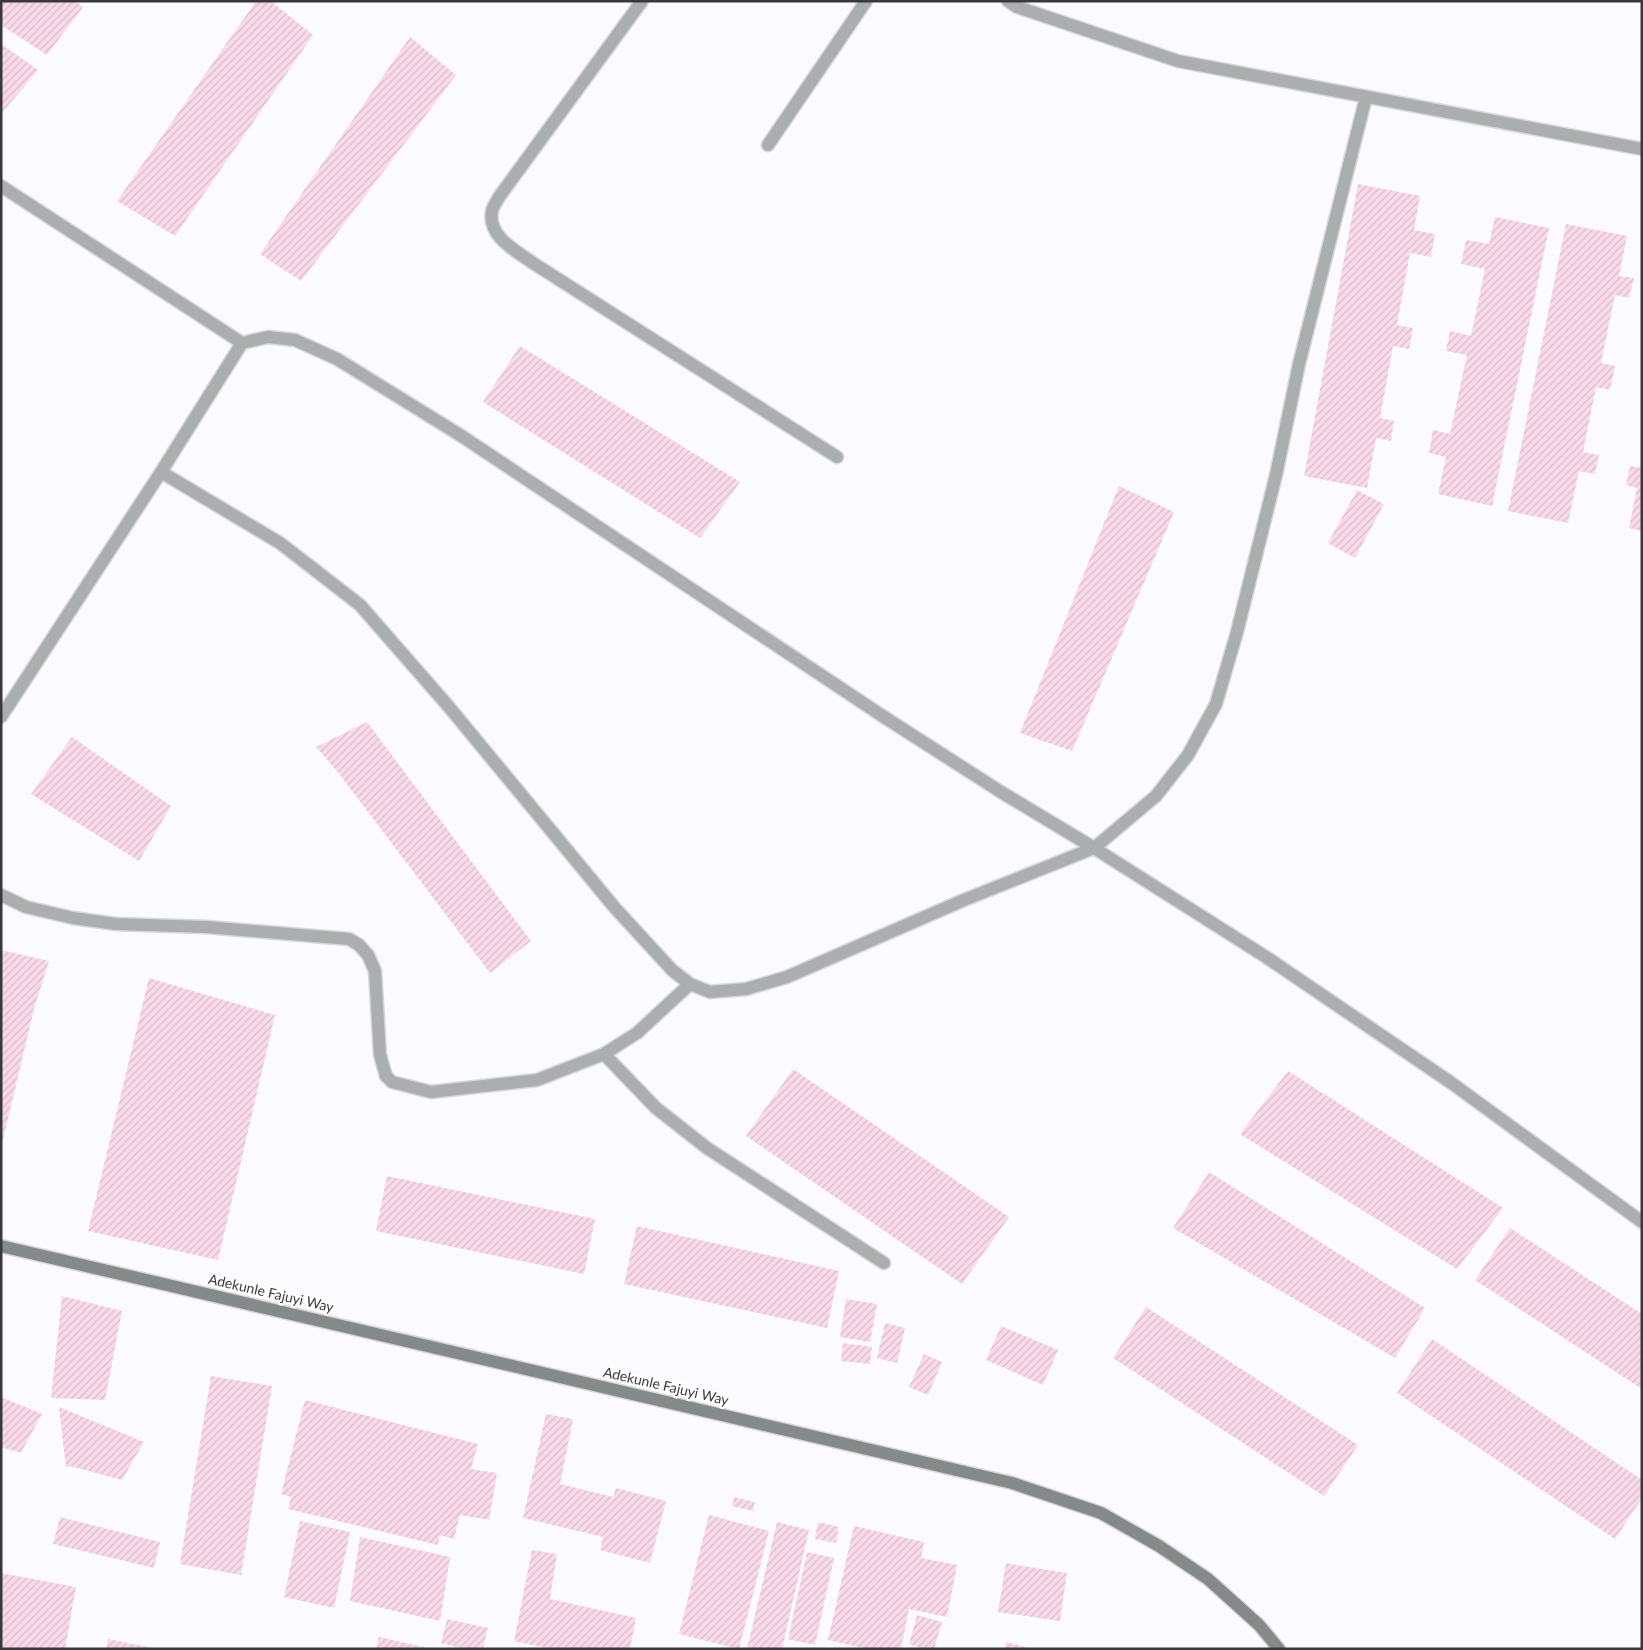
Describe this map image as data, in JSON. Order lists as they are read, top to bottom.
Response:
{
  "streets": {
    "street": ["Adekunle Fajuyi Way"]
  }
}
